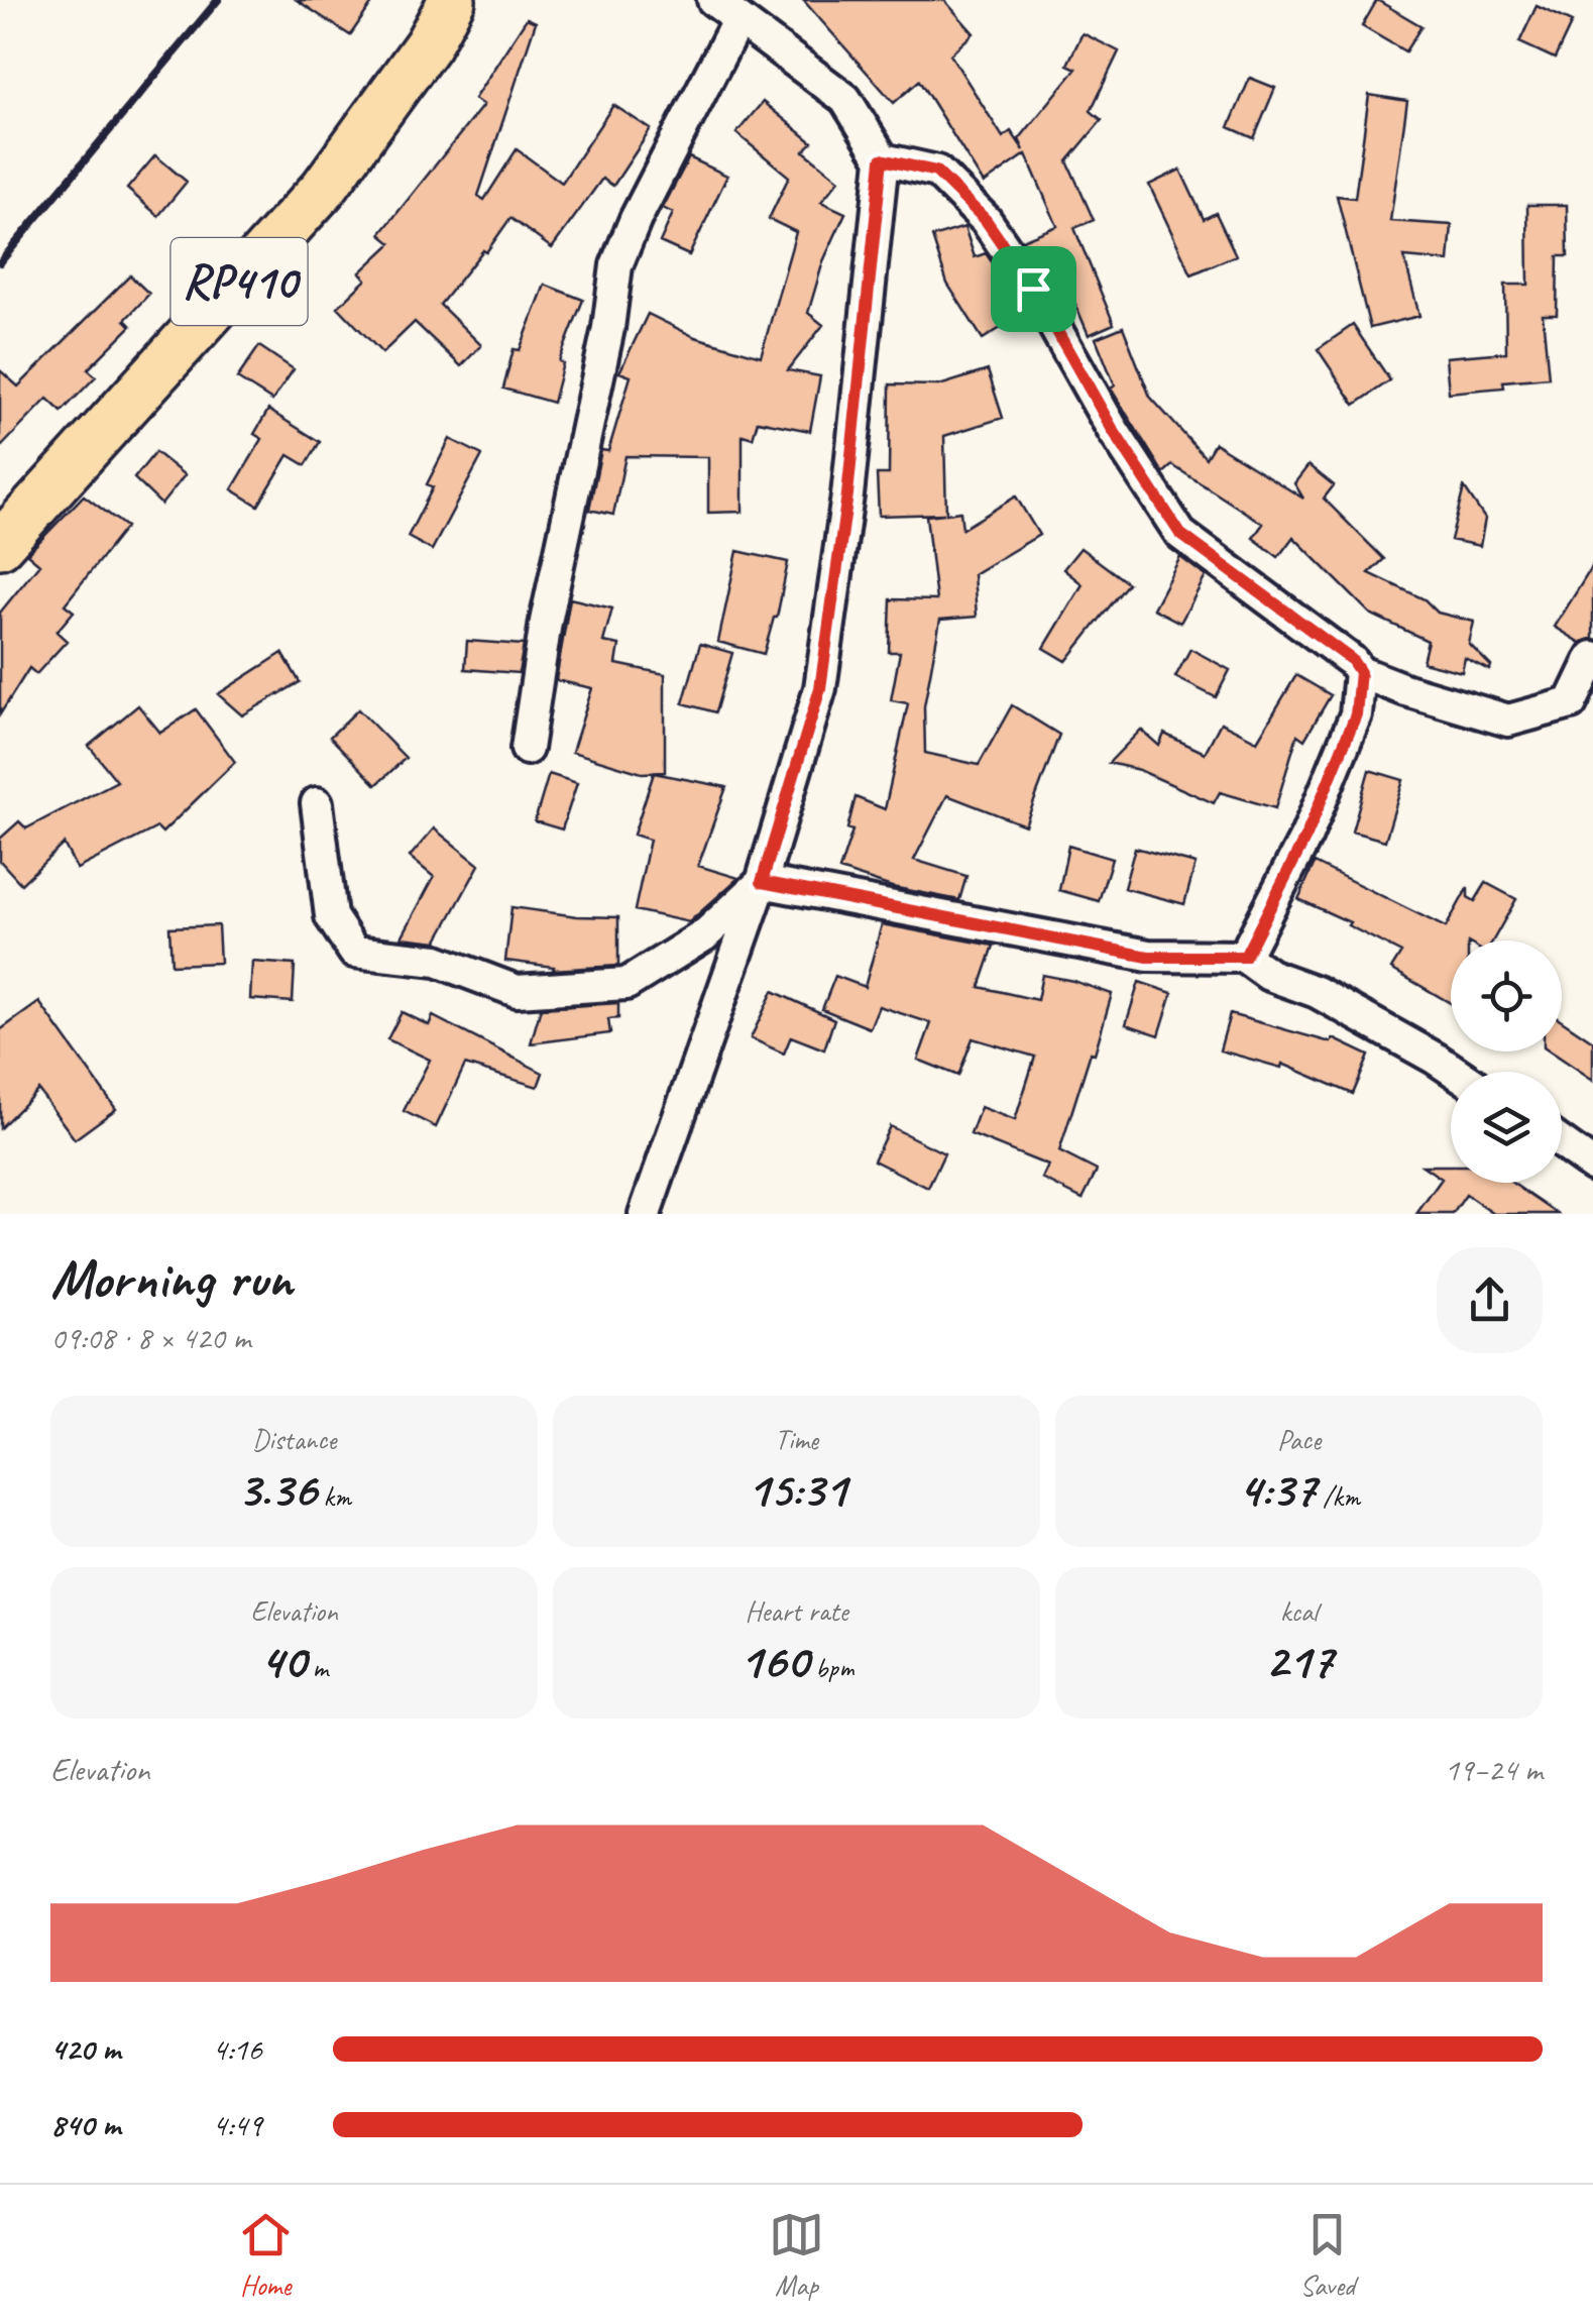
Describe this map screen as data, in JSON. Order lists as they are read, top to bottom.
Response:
{
  "streets": {
    "main road": ["RP410"]
  },
  "page": {
    "heading": ["Morning run", "09:08 · 8 × 420 m"],
    "stats": [
      ["Distance", "3.36 km"],
      ["Time", "15:31"],
      ["Pace", "4:37 /km"],
      ["Elevation", "40 m"],
      ["Heart rate", "160 bpm"],
      ["kcal", "217"]
    ],
    "chart": ["Elevation", "19–24 m"],
    "list": [
      {
        "name": "420 m",
        "note": "4:16"
      },
      {
        "name": "840 m",
        "note": "4:49"
      }
    ],
    "tabs": ["Home", "Map", "Saved"]
  }
}
